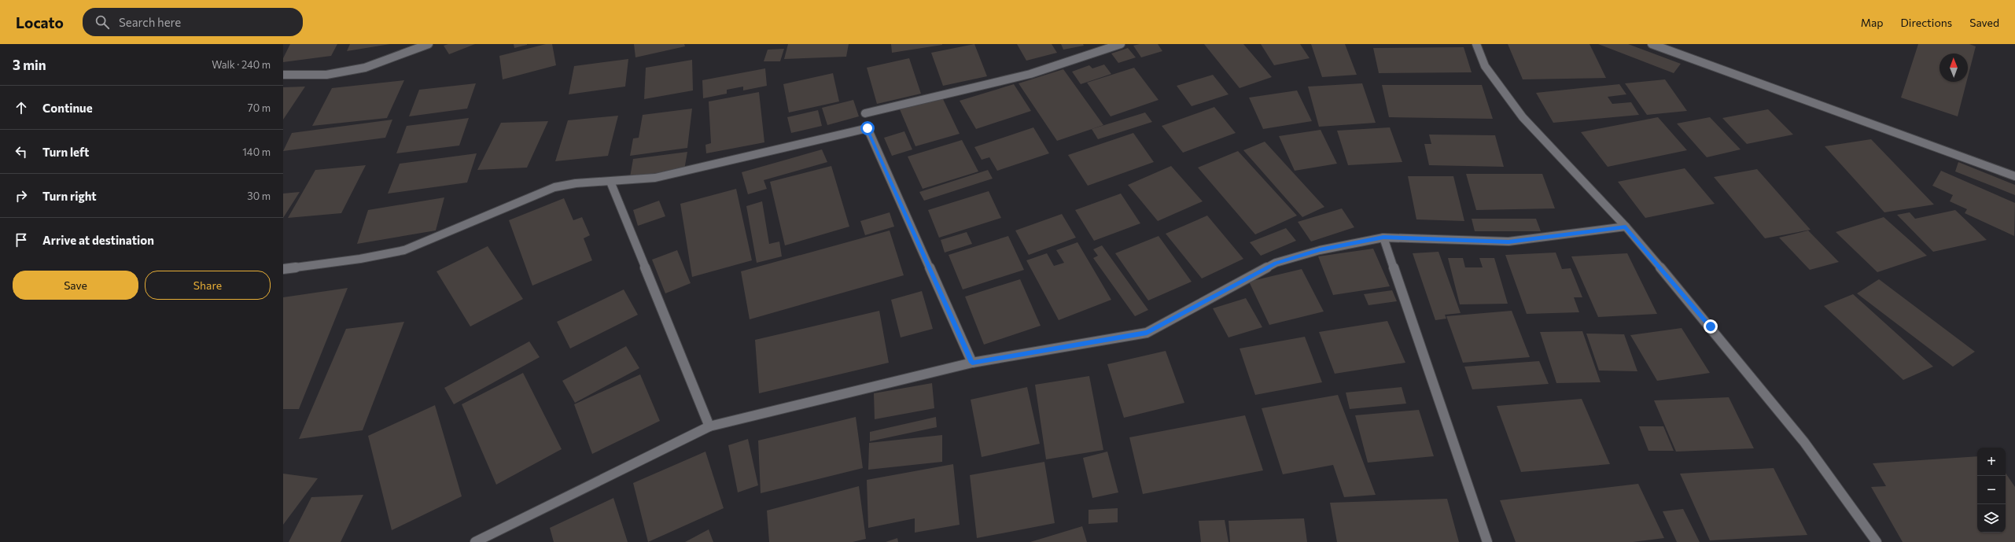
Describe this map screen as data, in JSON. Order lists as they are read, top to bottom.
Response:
{
  "north": "top",
  "page": {
    "header": "Locato",
    "search": "Search here",
    "nav": ["Map", "Directions", "Saved"],
    "heading": ["3 min", "Walk · 240 m"],
    "list": [
      ["Continue", "70 m"],
      ["Turn left", "140 m"],
      ["Turn right", "30 m"],
      "Arrive at destination"
    ],
    "buttons": ["Save", "Share"],
    "map_buttons": ["+", "−"]
  }
}
